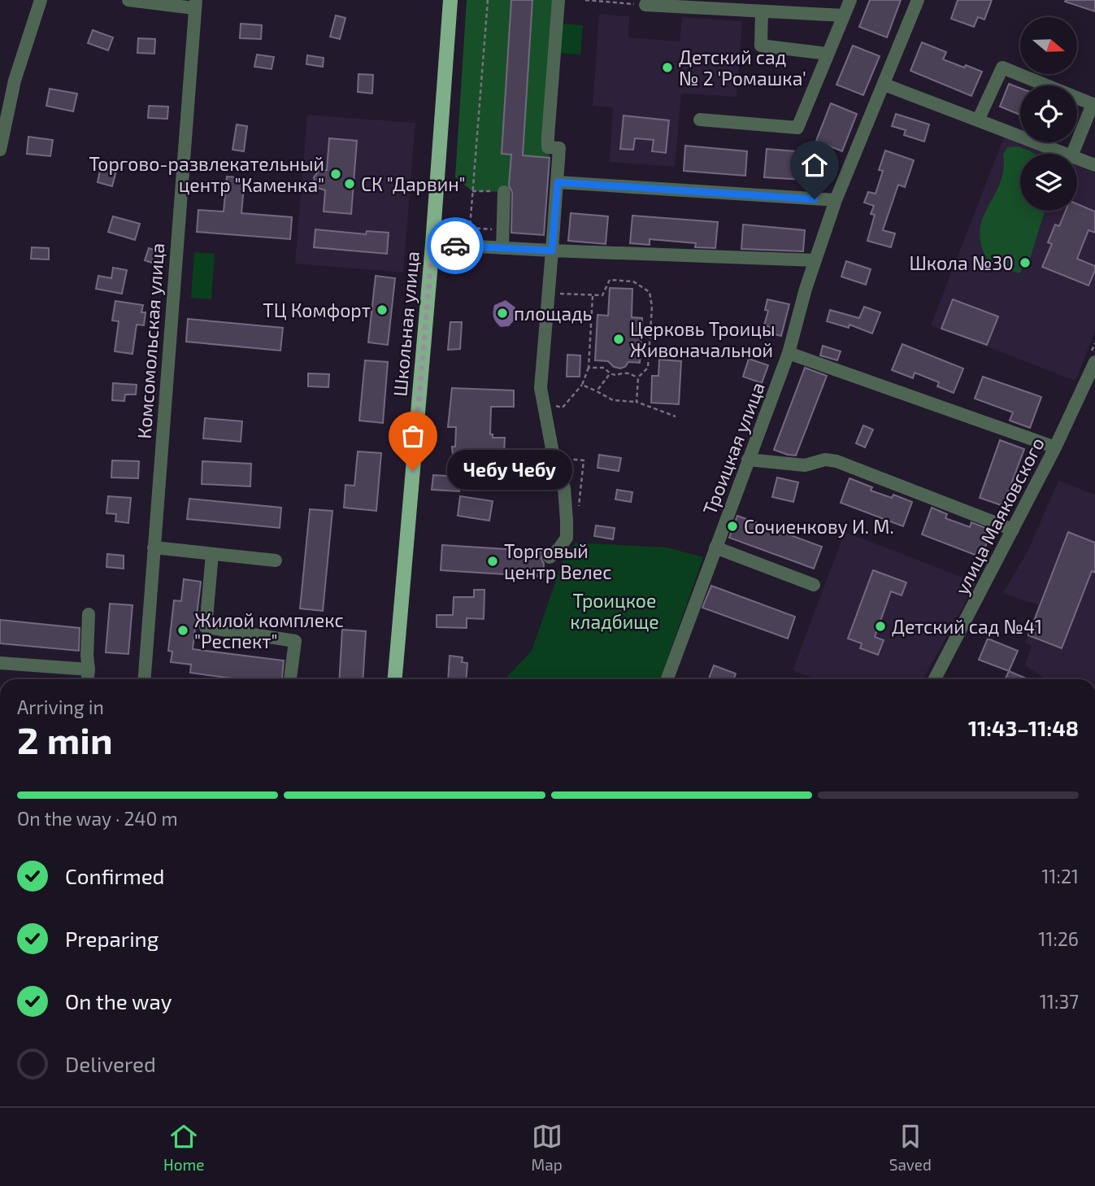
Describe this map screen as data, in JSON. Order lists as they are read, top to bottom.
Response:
{
  "streets": {
    "main road": ["Школьная улица"],
    "street": ["Комсомольская улица", "Троицкая улица", "улица Маяковского"]
  },
  "parks": ["Троицкое кладбище"],
  "places": [
    "Детский сад № 2 'Ромашка'",
    "Торгово-развлекательный центр \"Каменка\"",
    "СК \"Дарвин\"",
    "Школа №30",
    "ТЦ Комфорт",
    "площадь",
    "Церковь Троицы Живоначальной",
    "Чебу Чебу",
    "Сочиенкову И. М.",
    "Торговый центр Велес",
    "Детский сад №41",
    "Жилой комплекс \"Респект\""
  ],
  "north": "right",
  "page": {
    "bubble": "Чебу Чебу",
    "heading": ["2 min", "Arriving in", "11:43–11:48"],
    "bar": "On the way · 240 m",
    "list": [
      ["Confirmed", "11:21"],
      ["Preparing", "11:26"],
      ["On the way", "11:37"],
      "Delivered"
    ],
    "tabs": ["Home", "Map", "Saved"]
  }
}
